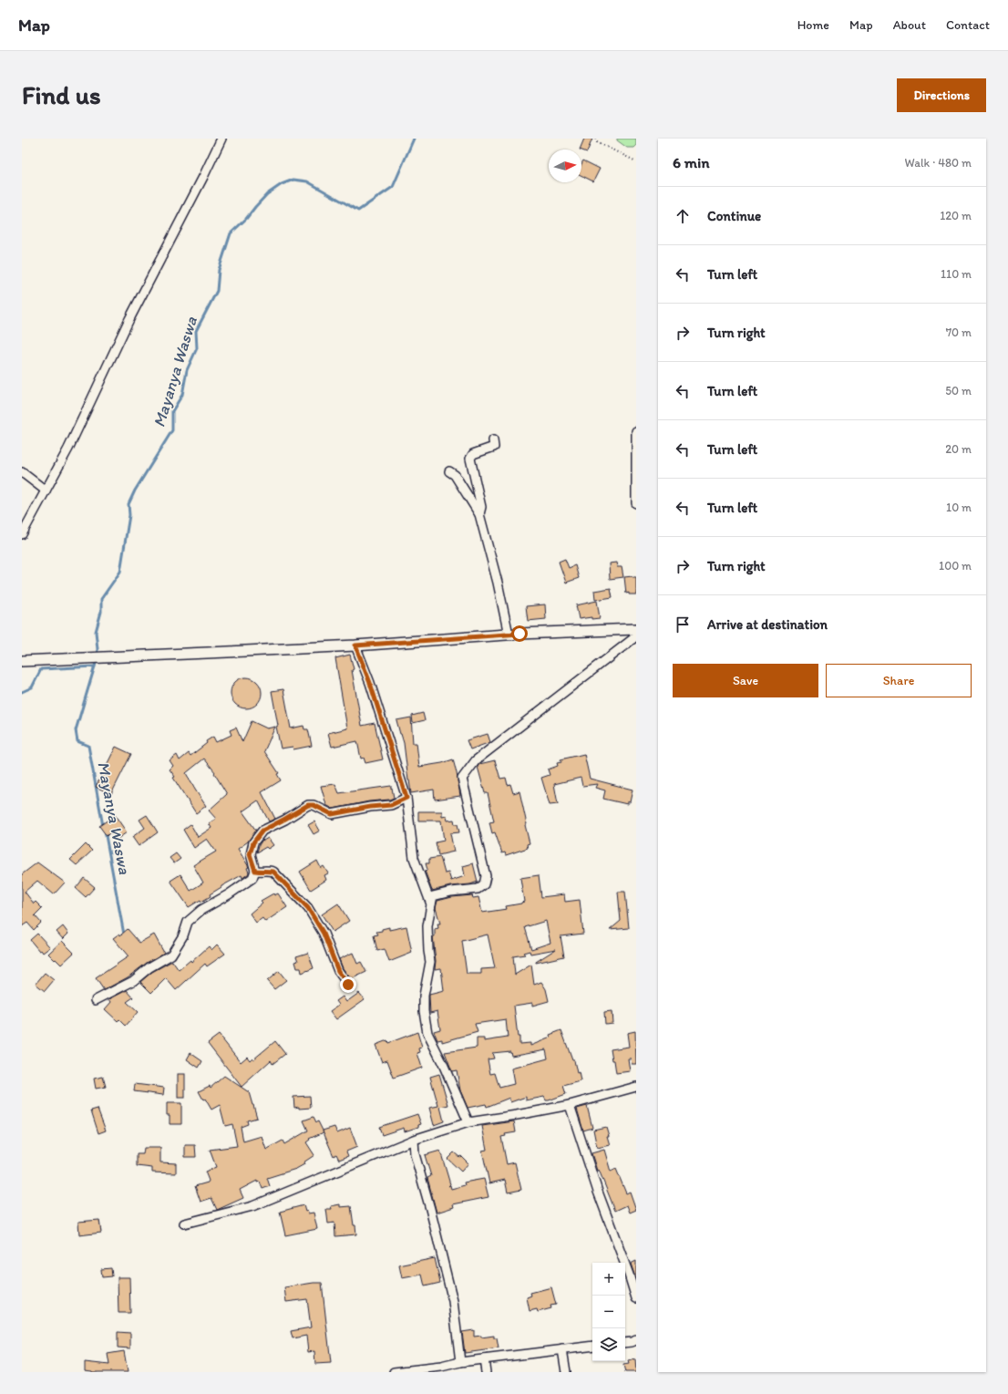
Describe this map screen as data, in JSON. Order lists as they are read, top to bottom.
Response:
{
  "water": ["Mayanya Waswa"],
  "north": "right",
  "page": {
    "header": "Map",
    "nav": [
      "Home",
      "Map",
      "About",
      "Contact"
    ],
    "buttons": [
      "Directions",
      ["Save", "Share"]
    ],
    "title": "Find us",
    "heading": ["6 min", "Walk · 480 m"],
    "list": [
      ["Continue", "120 m"],
      ["Turn left", "110 m"],
      ["Turn right", "70 m"],
      ["Turn left", "50 m"],
      ["Turn left", "20 m"],
      ["Turn left", "10 m"],
      ["Turn right", "100 m"],
      "Arrive at destination"
    ],
    "map_buttons": ["+", "−"]
  }
}
